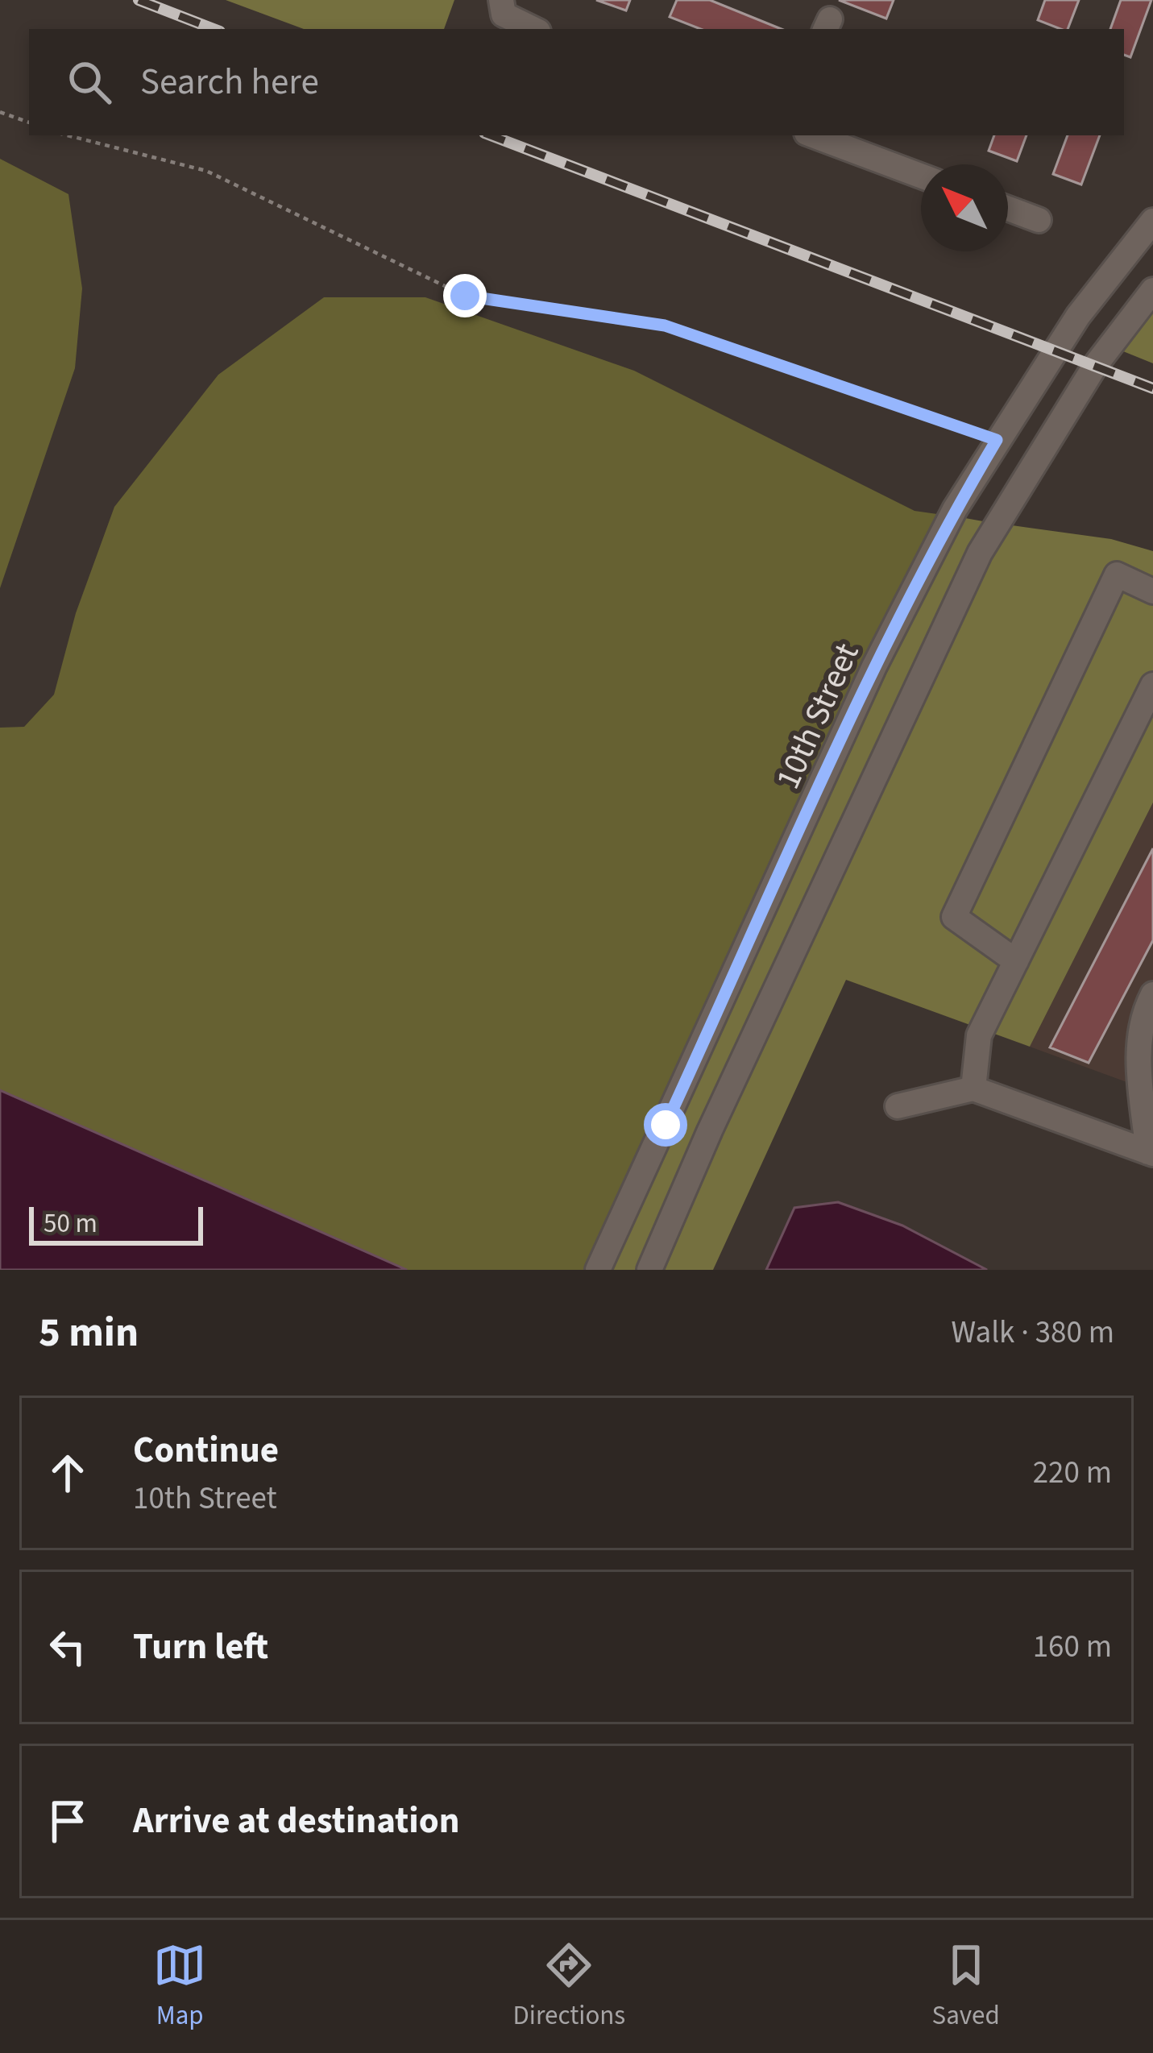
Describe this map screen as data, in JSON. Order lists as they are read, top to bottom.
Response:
{
  "streets": {
    "street": ["10th Street"]
  },
  "scale_bar": "50 m",
  "north": "top left",
  "page": {
    "search": "Search here",
    "scale": "50 m",
    "heading": ["5 min", "Walk · 380 m"],
    "list": [
      ["Continue", "10th Street", "220 m"],
      ["Turn left", "160 m"],
      "Arrive at destination"
    ],
    "nav": ["Map", "Directions", "Saved"]
  }
}
